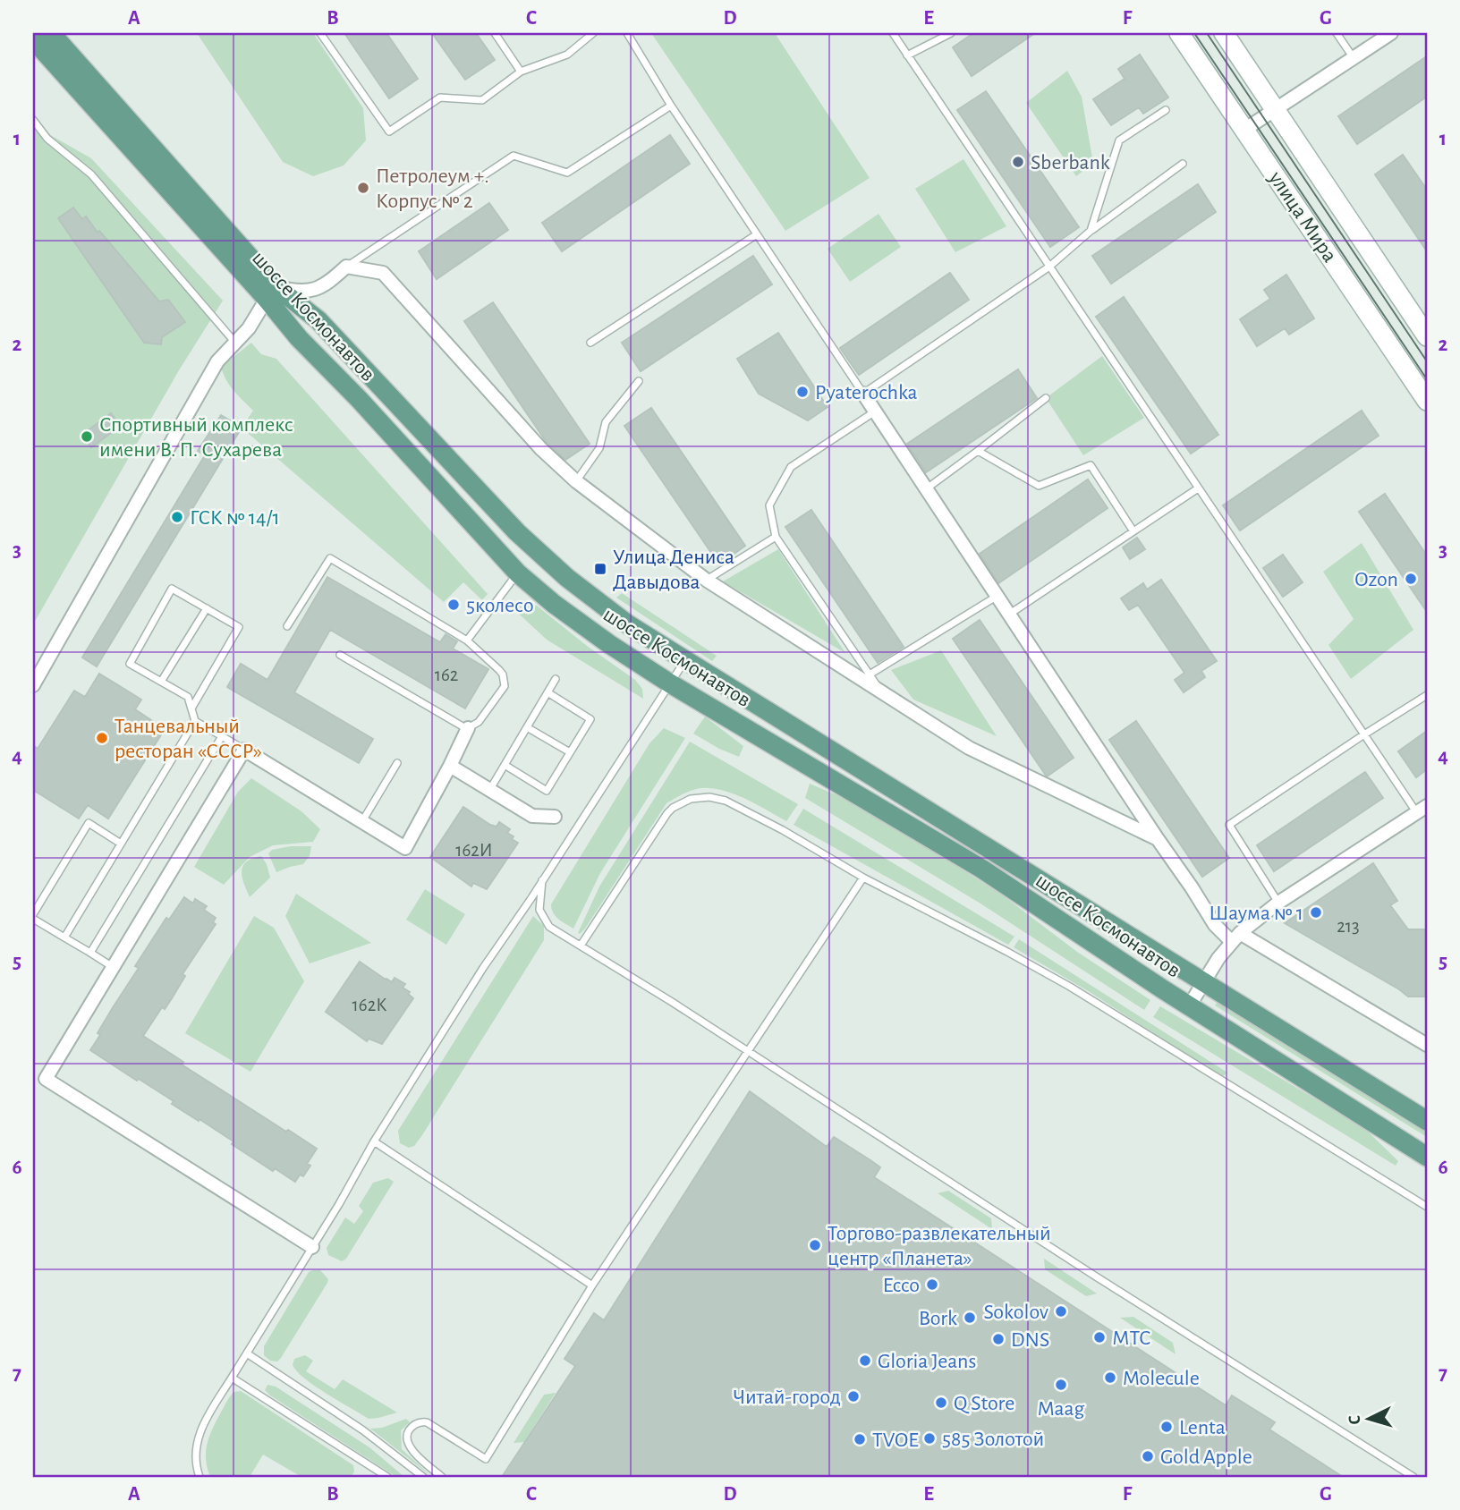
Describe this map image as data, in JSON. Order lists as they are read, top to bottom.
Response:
{
  "streets": {
    "main road": ["улица Мира", "шоссе Космонавтов"]
  },
  "places": {
    "other": [
      "Sberbank",
      "Петролеум +. Корпус № 2",
      "Pyaterochka",
      "Спортивный комплекс имени В. П. Сухарева",
      "ГСК № 14/1",
      "Ozon",
      "5колесо",
      "Танцевальный ресторан «СССР»",
      "Шаума № 1",
      "Торгово-развлекательный центр «Планета»",
      "Ecco",
      "Sokolov",
      "Bork",
      "МТС",
      "DNS",
      "Gloria Jeans",
      "Molecule",
      "Maag",
      "Читай-город",
      "Q Store",
      "Lenta",
      "585 Золотой",
      "TVOE",
      "Gold Apple"
    ],
    "transit": ["Улица Дениса Давыдова"]
  },
  "house_numbers": [
    "162",
    "162И",
    "213",
    "162К"
  ],
  "north": "left",
  "grid": {
    "columns": [
      "A",
      "B",
      "C",
      "D",
      "E",
      "F",
      "G"
    ],
    "rows": [
      "1",
      "2",
      "3",
      "4",
      "5",
      "6",
      "7"
    ]
  }
}
